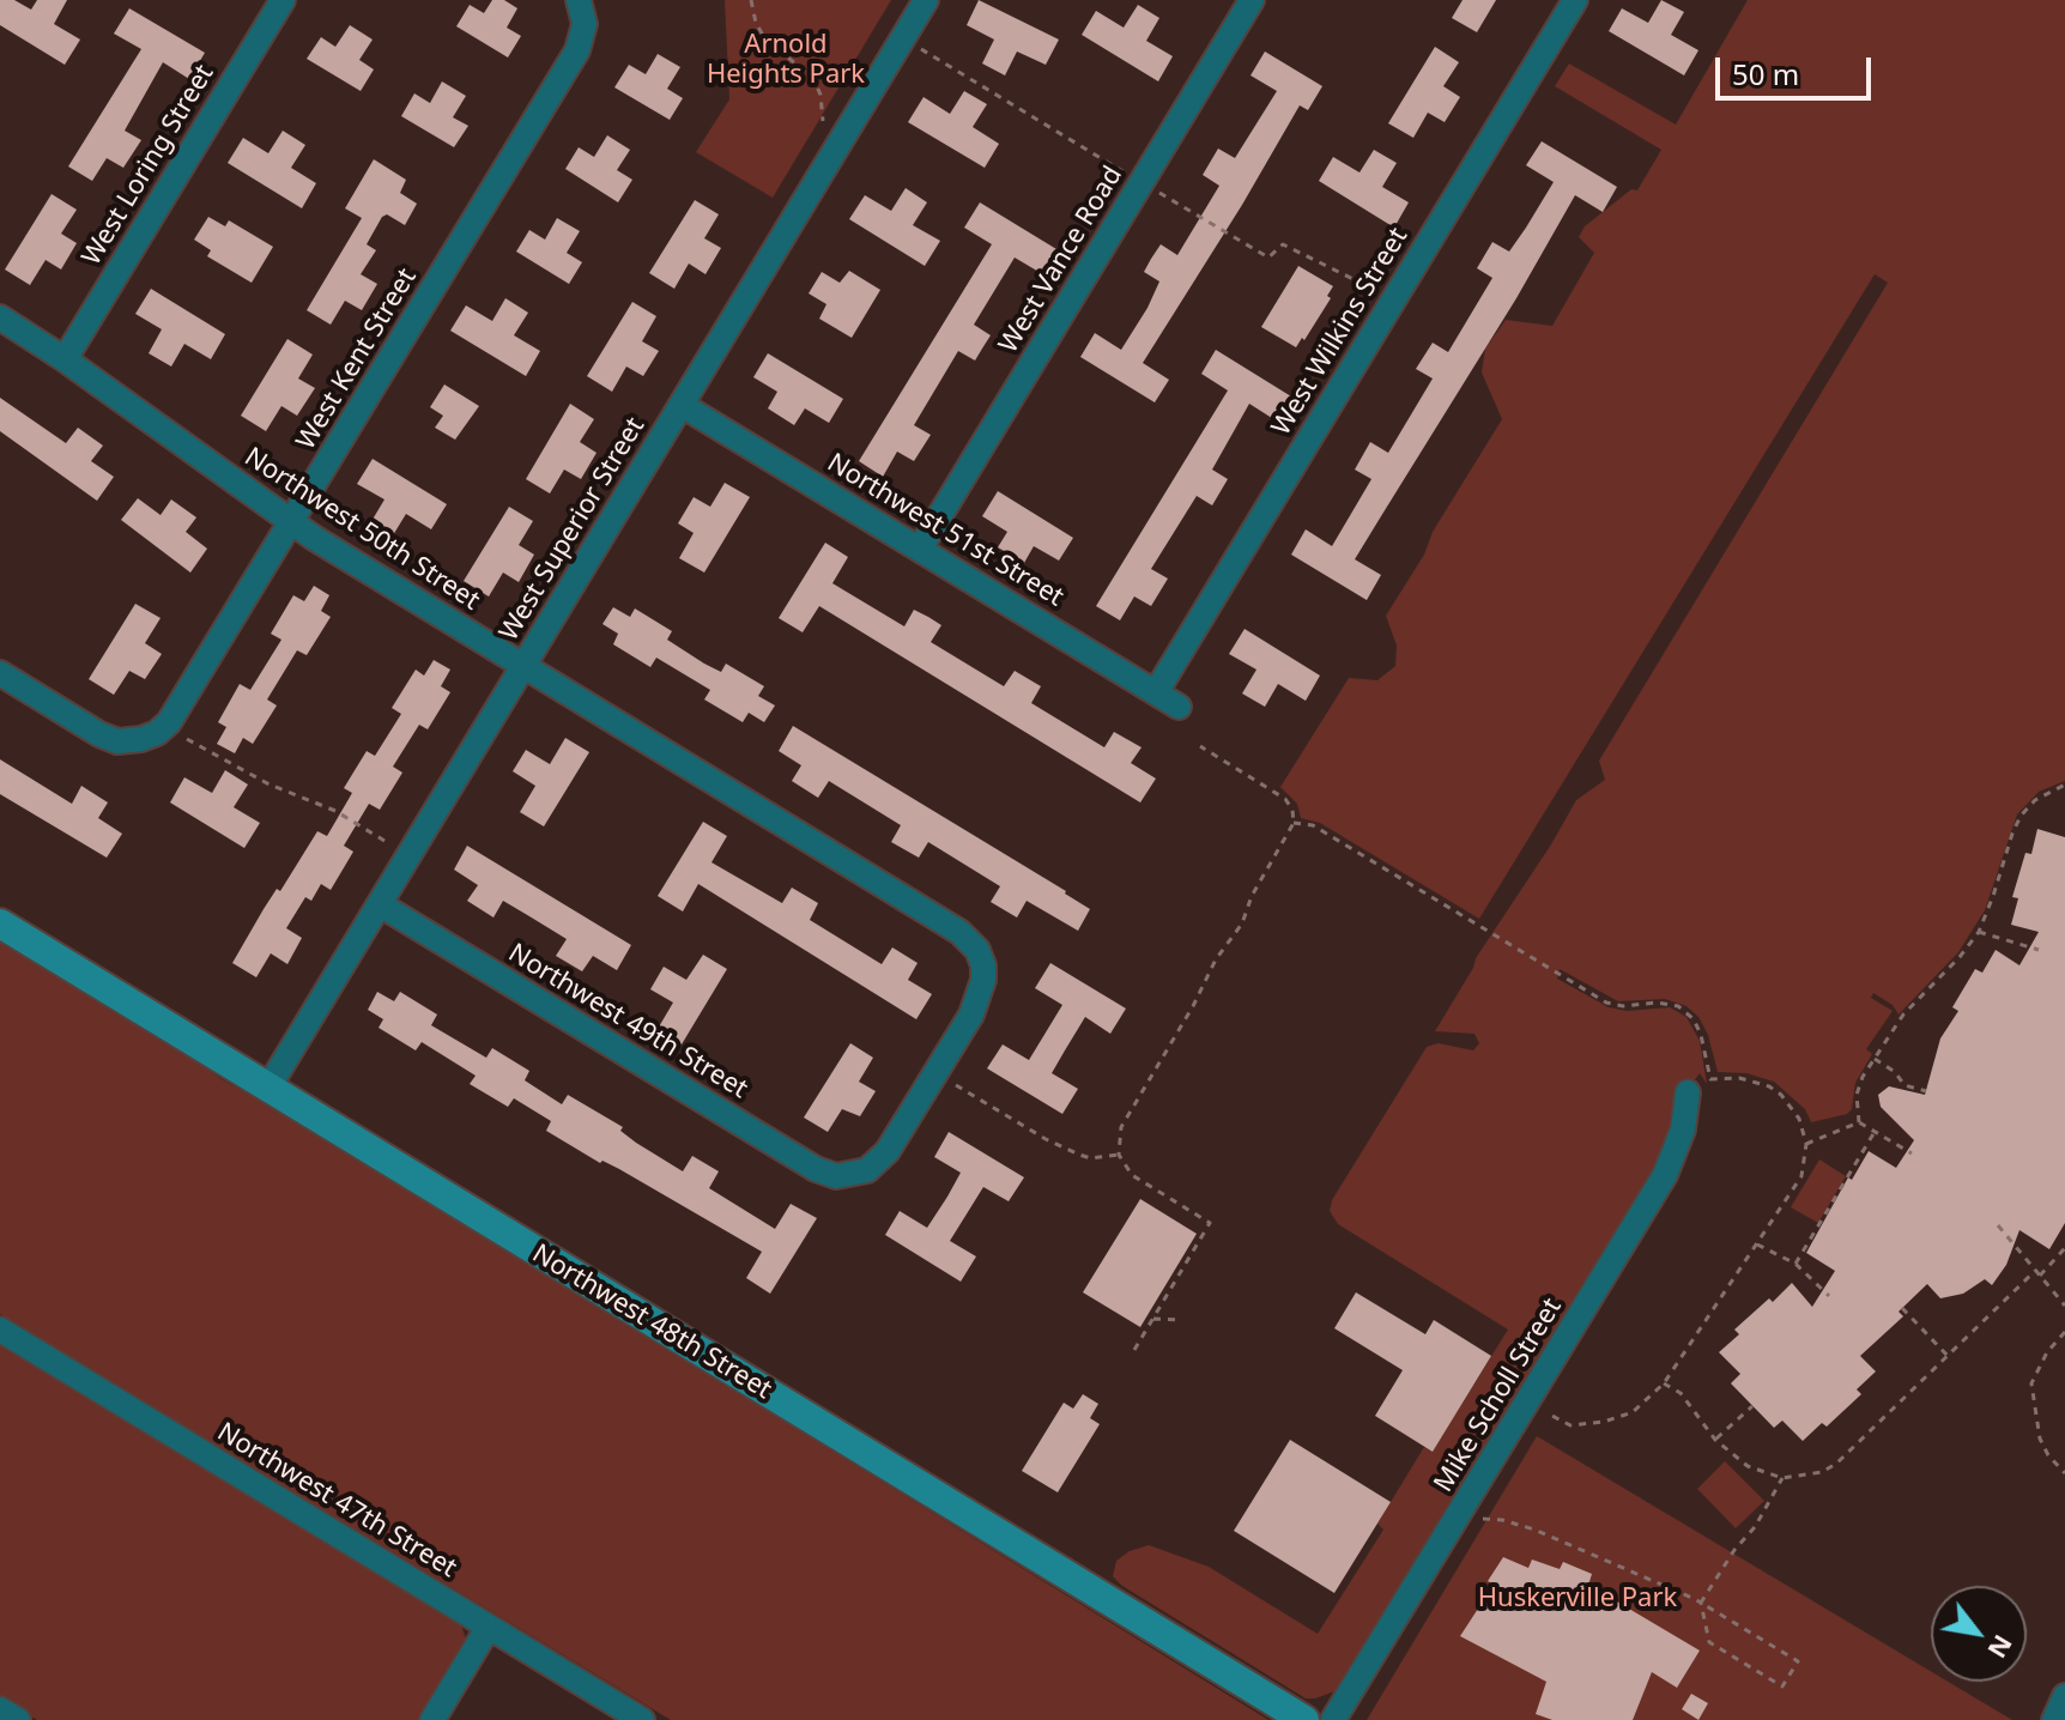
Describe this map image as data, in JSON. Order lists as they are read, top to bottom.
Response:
{
  "streets": {
    "main road": ["Northwest 48th Street"],
    "street": [
      "West Loring Street",
      "West Vance Road",
      "West Wilkins Street",
      "West Kent Street",
      "Northwest 50th Street",
      "West Superior Street",
      "Northwest 51st Street",
      "Northwest 49th Street",
      "Mike Scholl Street",
      "Northwest 47th Street"
    ]
  },
  "crossings": [
    ["West Loring Street", "Northwest 50th Street"],
    ["West Vance Road", "Northwest 51st Street"],
    ["West Wilkins Street", "Northwest 51st Street"],
    ["West Kent Street", "Northwest 50th Street"],
    ["Northwest 50th Street", "West Superior Street"],
    ["Northwest 50th Street", "Northwest 49th Street"],
    ["West Superior Street", "Northwest 51st Street"],
    ["West Superior Street", "Northwest 49th Street"],
    ["West Superior Street", "Northwest 48th Street"]
  ],
  "parks": ["Arnold Heights Park", "Huskerville Park"],
  "scale_bar": "50 m",
  "north": "bottom right"
}
